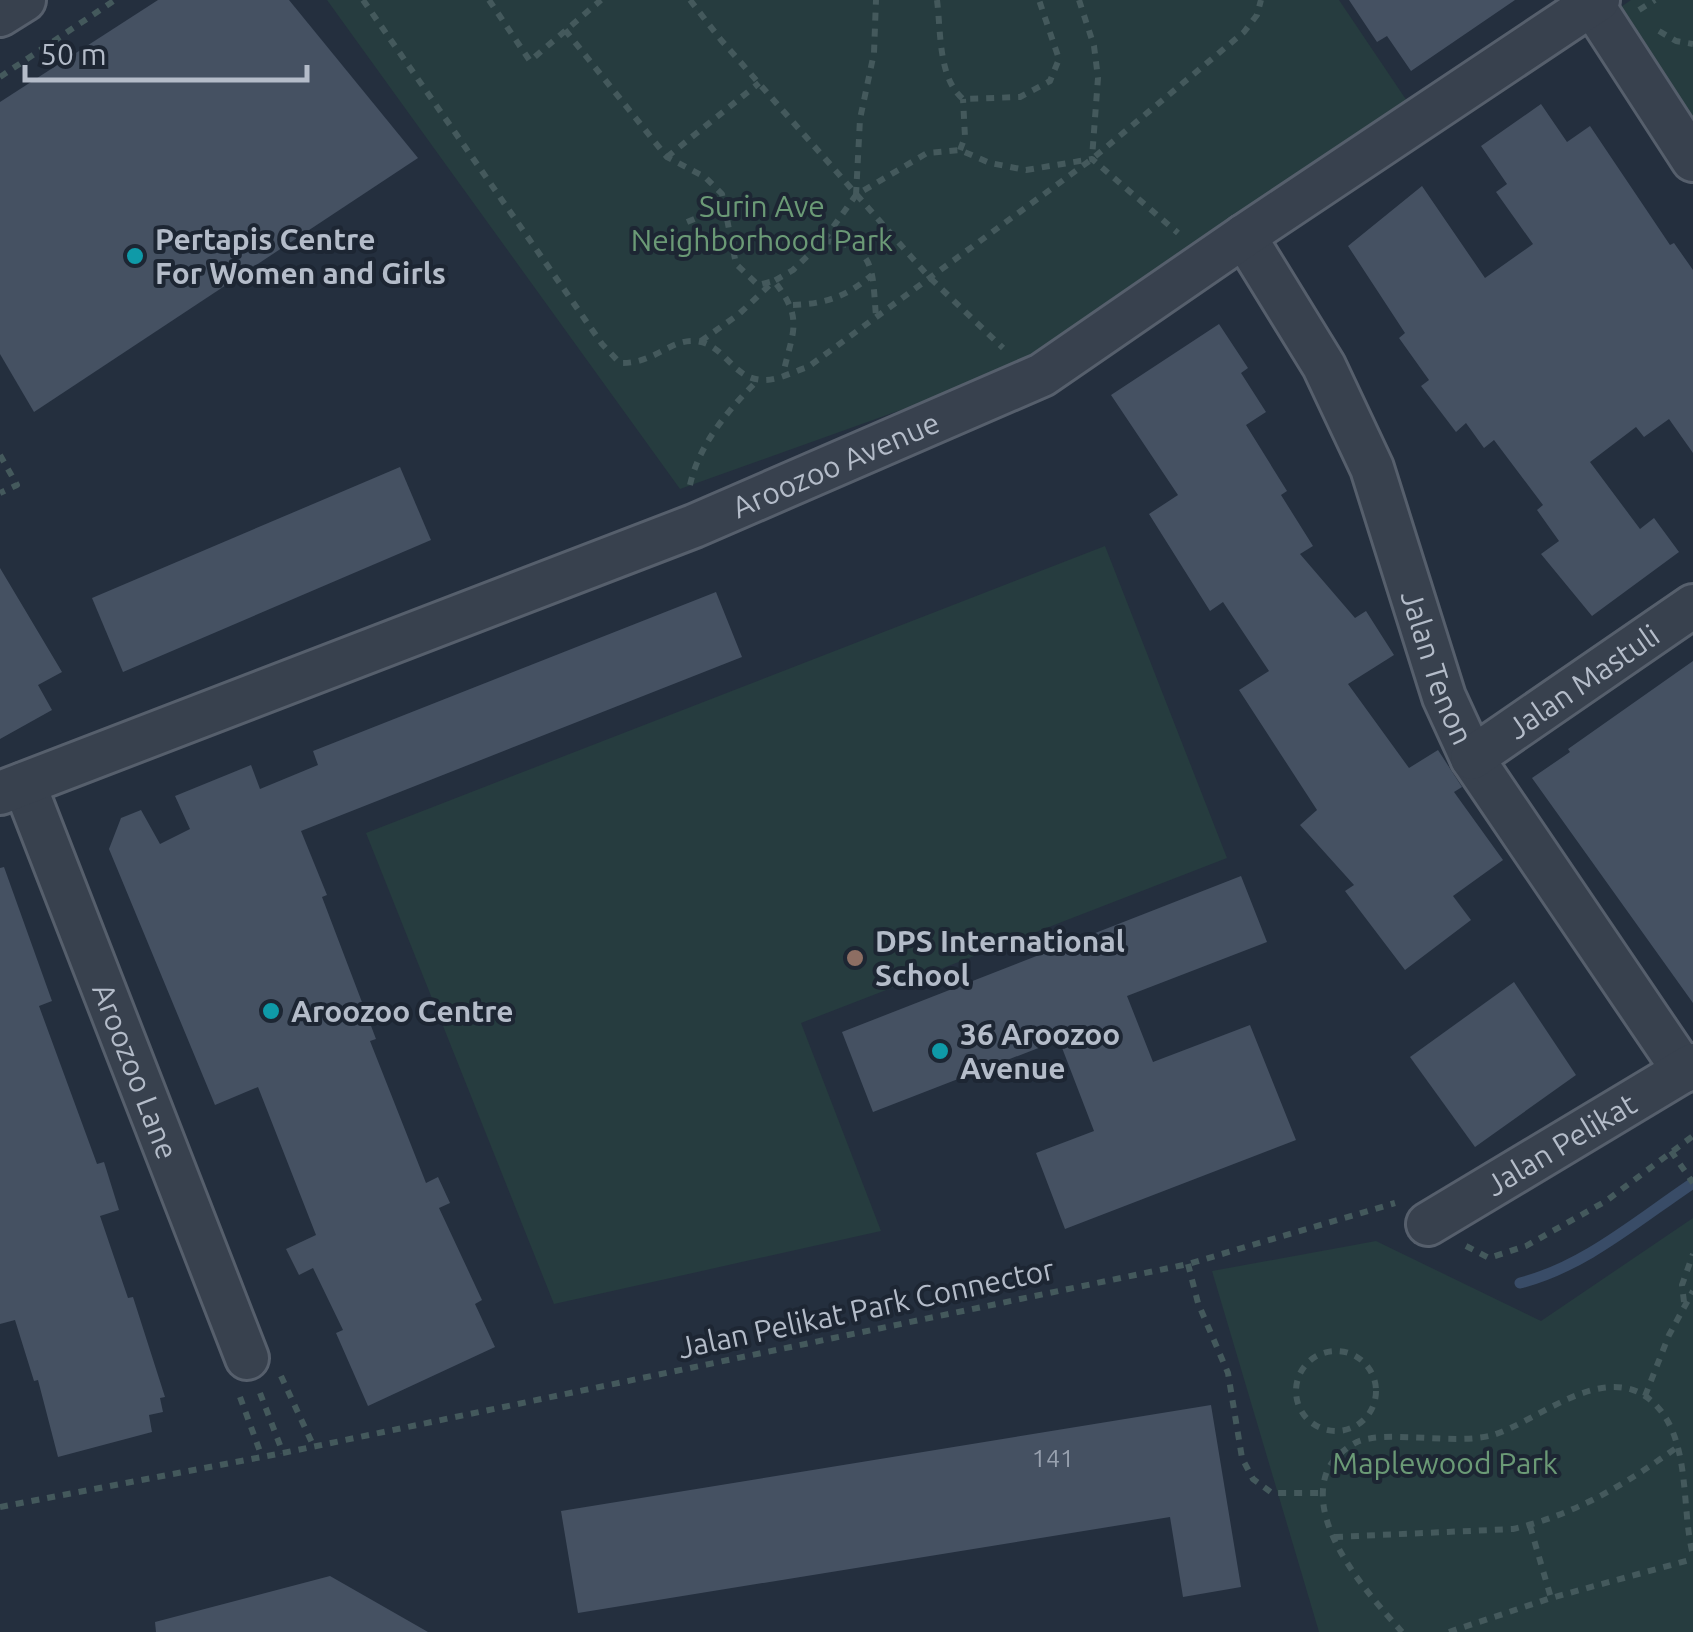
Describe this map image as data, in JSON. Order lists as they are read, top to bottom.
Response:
{
  "streets": {
    "street": [
      "Aroozoo Avenue",
      "Jalan Tenon",
      "Jalan Mastuli",
      "Aroozoo Lane",
      "Jalan Pelikat"
    ],
    "path": ["Jalan Pelikat Park Connector"]
  },
  "crossings": [
    ["Aroozoo Avenue", "Jalan Tenon"],
    ["Aroozoo Avenue", "Aroozoo Lane"],
    ["Jalan Tenon", "Jalan Mastuli"],
    ["Jalan Tenon", "Jalan Pelikat"],
    ["Jalan Pelikat", "Jalan Pelikat Park Connector"]
  ],
  "parks": ["Surin Ave Neighborhood Park", "Maplewood Park"],
  "places": [
    "Pertapis Centre For Women and Girls",
    "DPS International School",
    "Aroozoo Centre",
    "36 Aroozoo Avenue"
  ],
  "house_numbers": ["141"],
  "scale_bar": "50 m"
}
